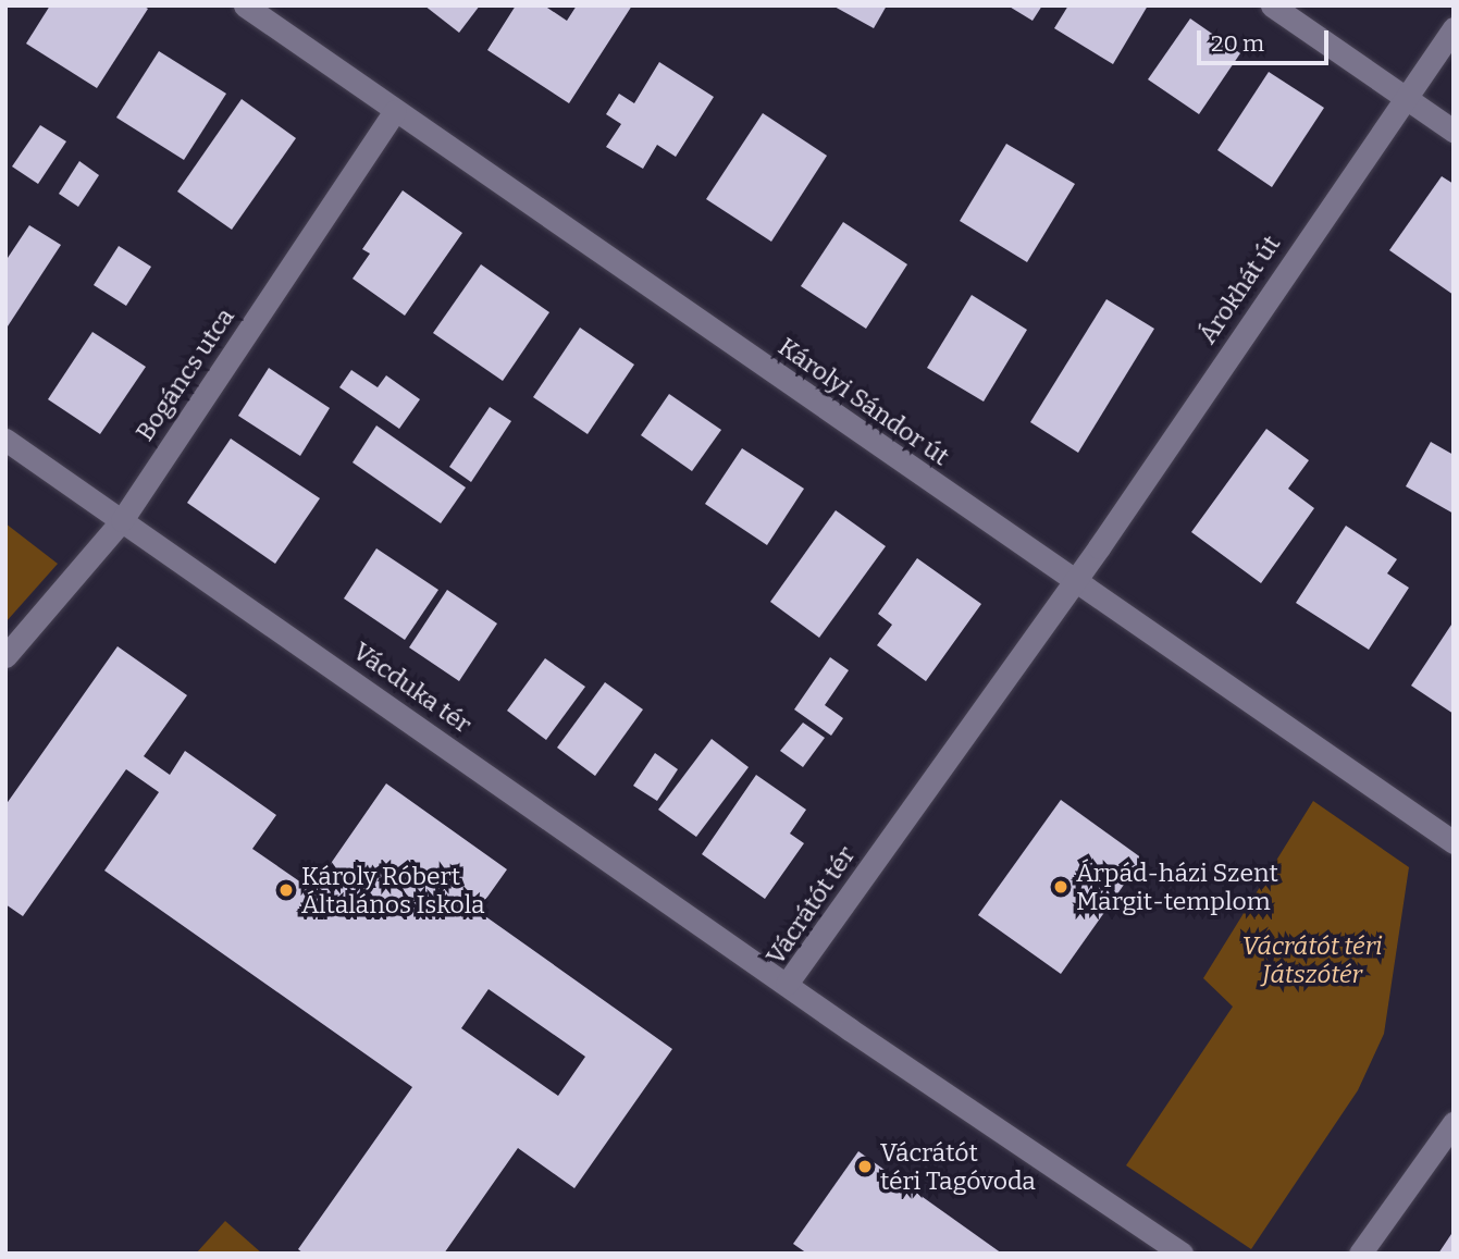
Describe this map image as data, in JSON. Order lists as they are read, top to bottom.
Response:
{
  "streets": {
    "street": [
      "Árokhát út",
      "Bogáncs utca",
      "Károlyi Sándor út",
      "Vácduka tér",
      "Vácrátót tér"
    ]
  },
  "crossings": [
    ["Árokhát út", "Károlyi Sándor út"],
    ["Árokhát út", "Vácrátót tér"],
    ["Bogáncs utca", "Károlyi Sándor út"],
    ["Bogáncs utca", "Vácduka tér"],
    ["Károlyi Sándor út", "Vácrátót tér"],
    ["Vácduka tér", "Vácrátót tér"]
  ],
  "parks": ["Vácrátót téri Játszótér"],
  "places": ["Árpád-házi Szent Margit-templom", "Károly Róbert Általános Iskola", "Vácrátót téri Tagóvoda"],
  "scale_bar": "20 m"
}
